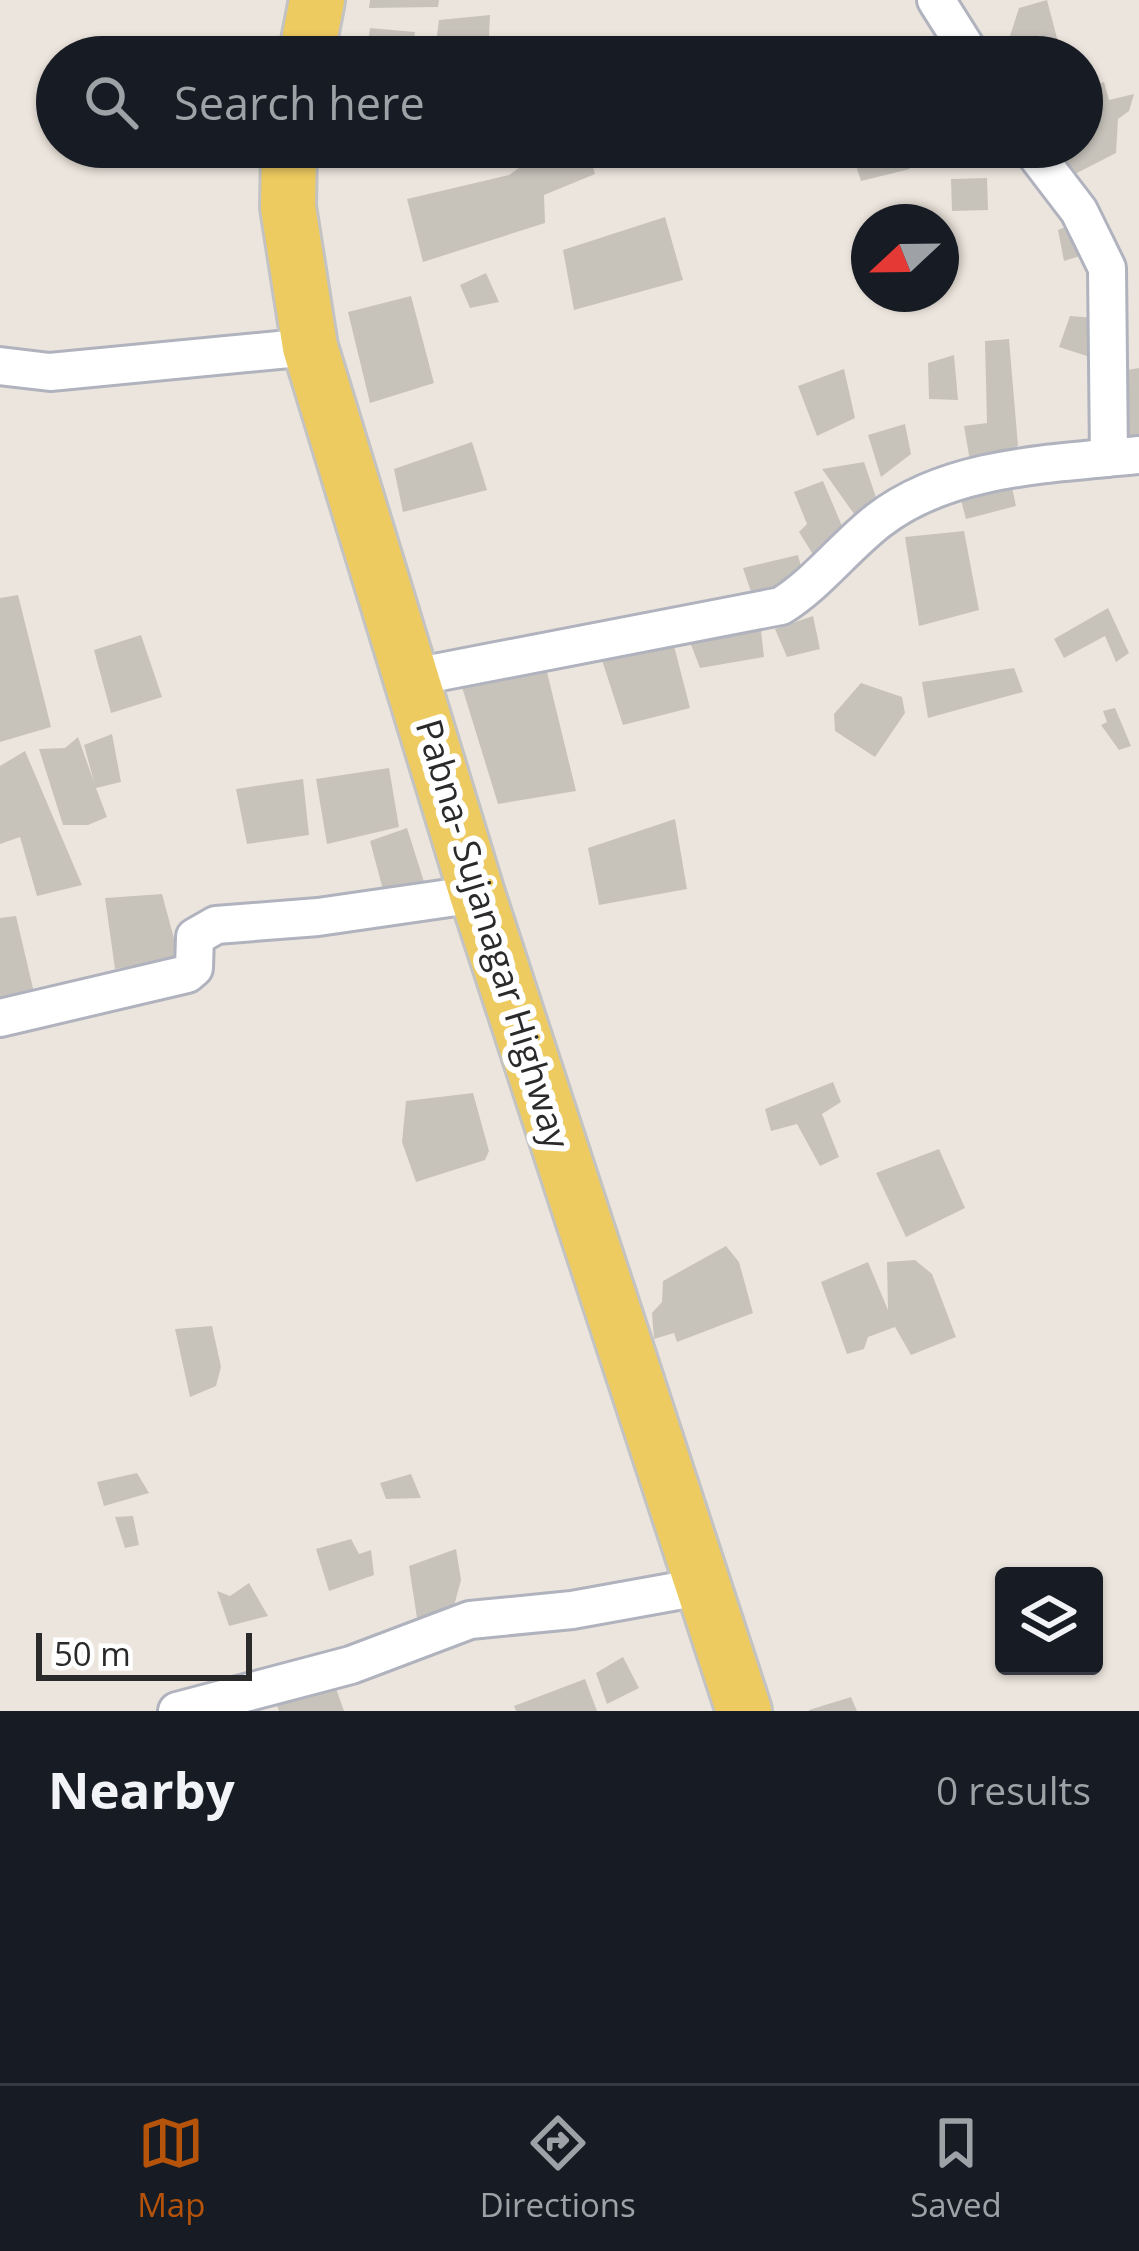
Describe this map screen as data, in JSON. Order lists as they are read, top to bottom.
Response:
{
  "streets": {
    "main road": ["Pabna- Sujanagar Highway"]
  },
  "scale_bar": "50 m",
  "north": "left",
  "page": {
    "search": "Search here",
    "scale": "50 m",
    "heading": ["Nearby", "0 results"],
    "nav": ["Map", "Directions", "Saved"]
  }
}
